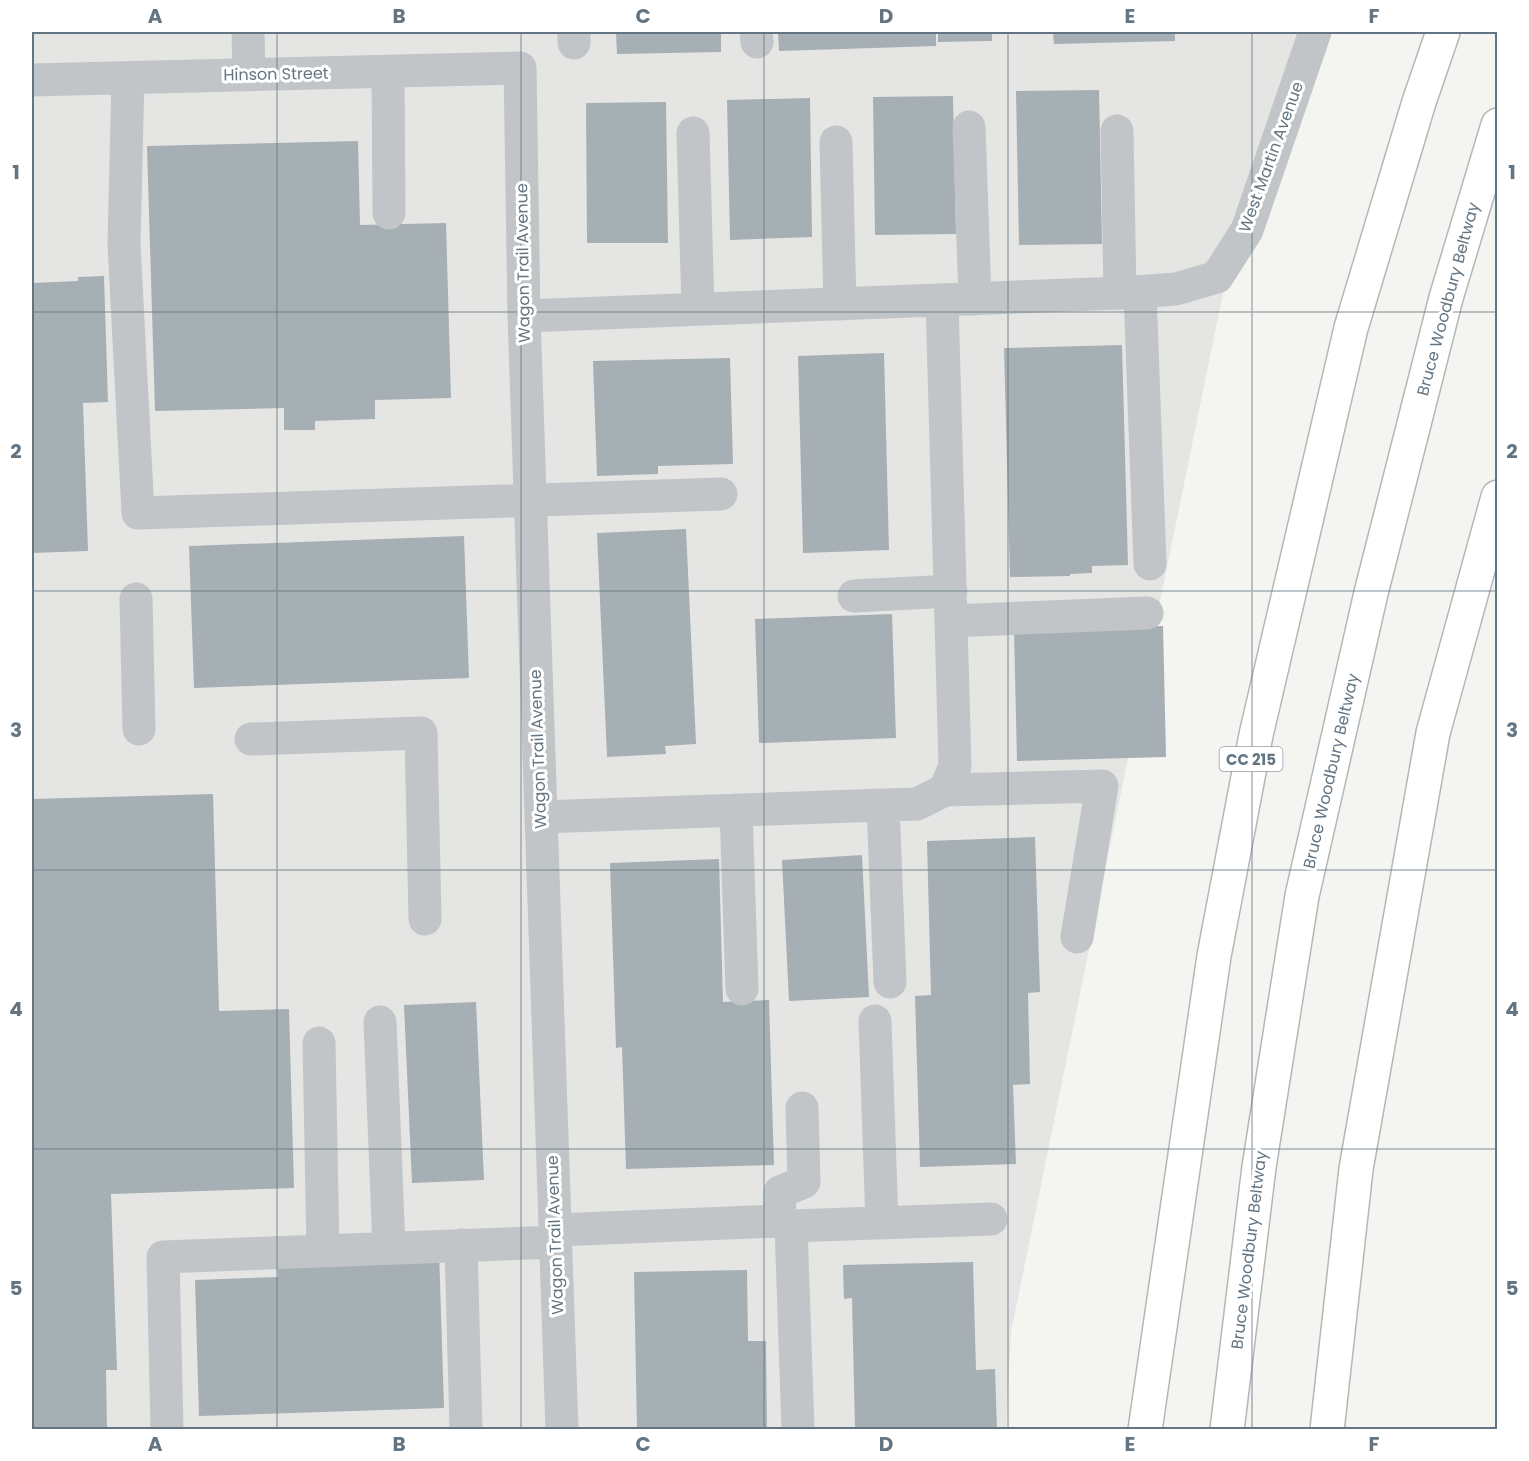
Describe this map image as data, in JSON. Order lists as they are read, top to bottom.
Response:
{
  "streets": {
    "highway": ["Bruce Woodbury Beltway", "CC 215"],
    "street": ["Hinson Street", "West Martin Avenue", "Wagon Trail Avenue"]
  },
  "crossings": [
    ["Hinson Street", "Wagon Trail Avenue"]
  ],
  "grid": {
    "columns": [
      "A",
      "B",
      "C",
      "D",
      "E",
      "F"
    ],
    "rows": [
      "1",
      "2",
      "3",
      "4",
      "5"
    ]
  }
}
